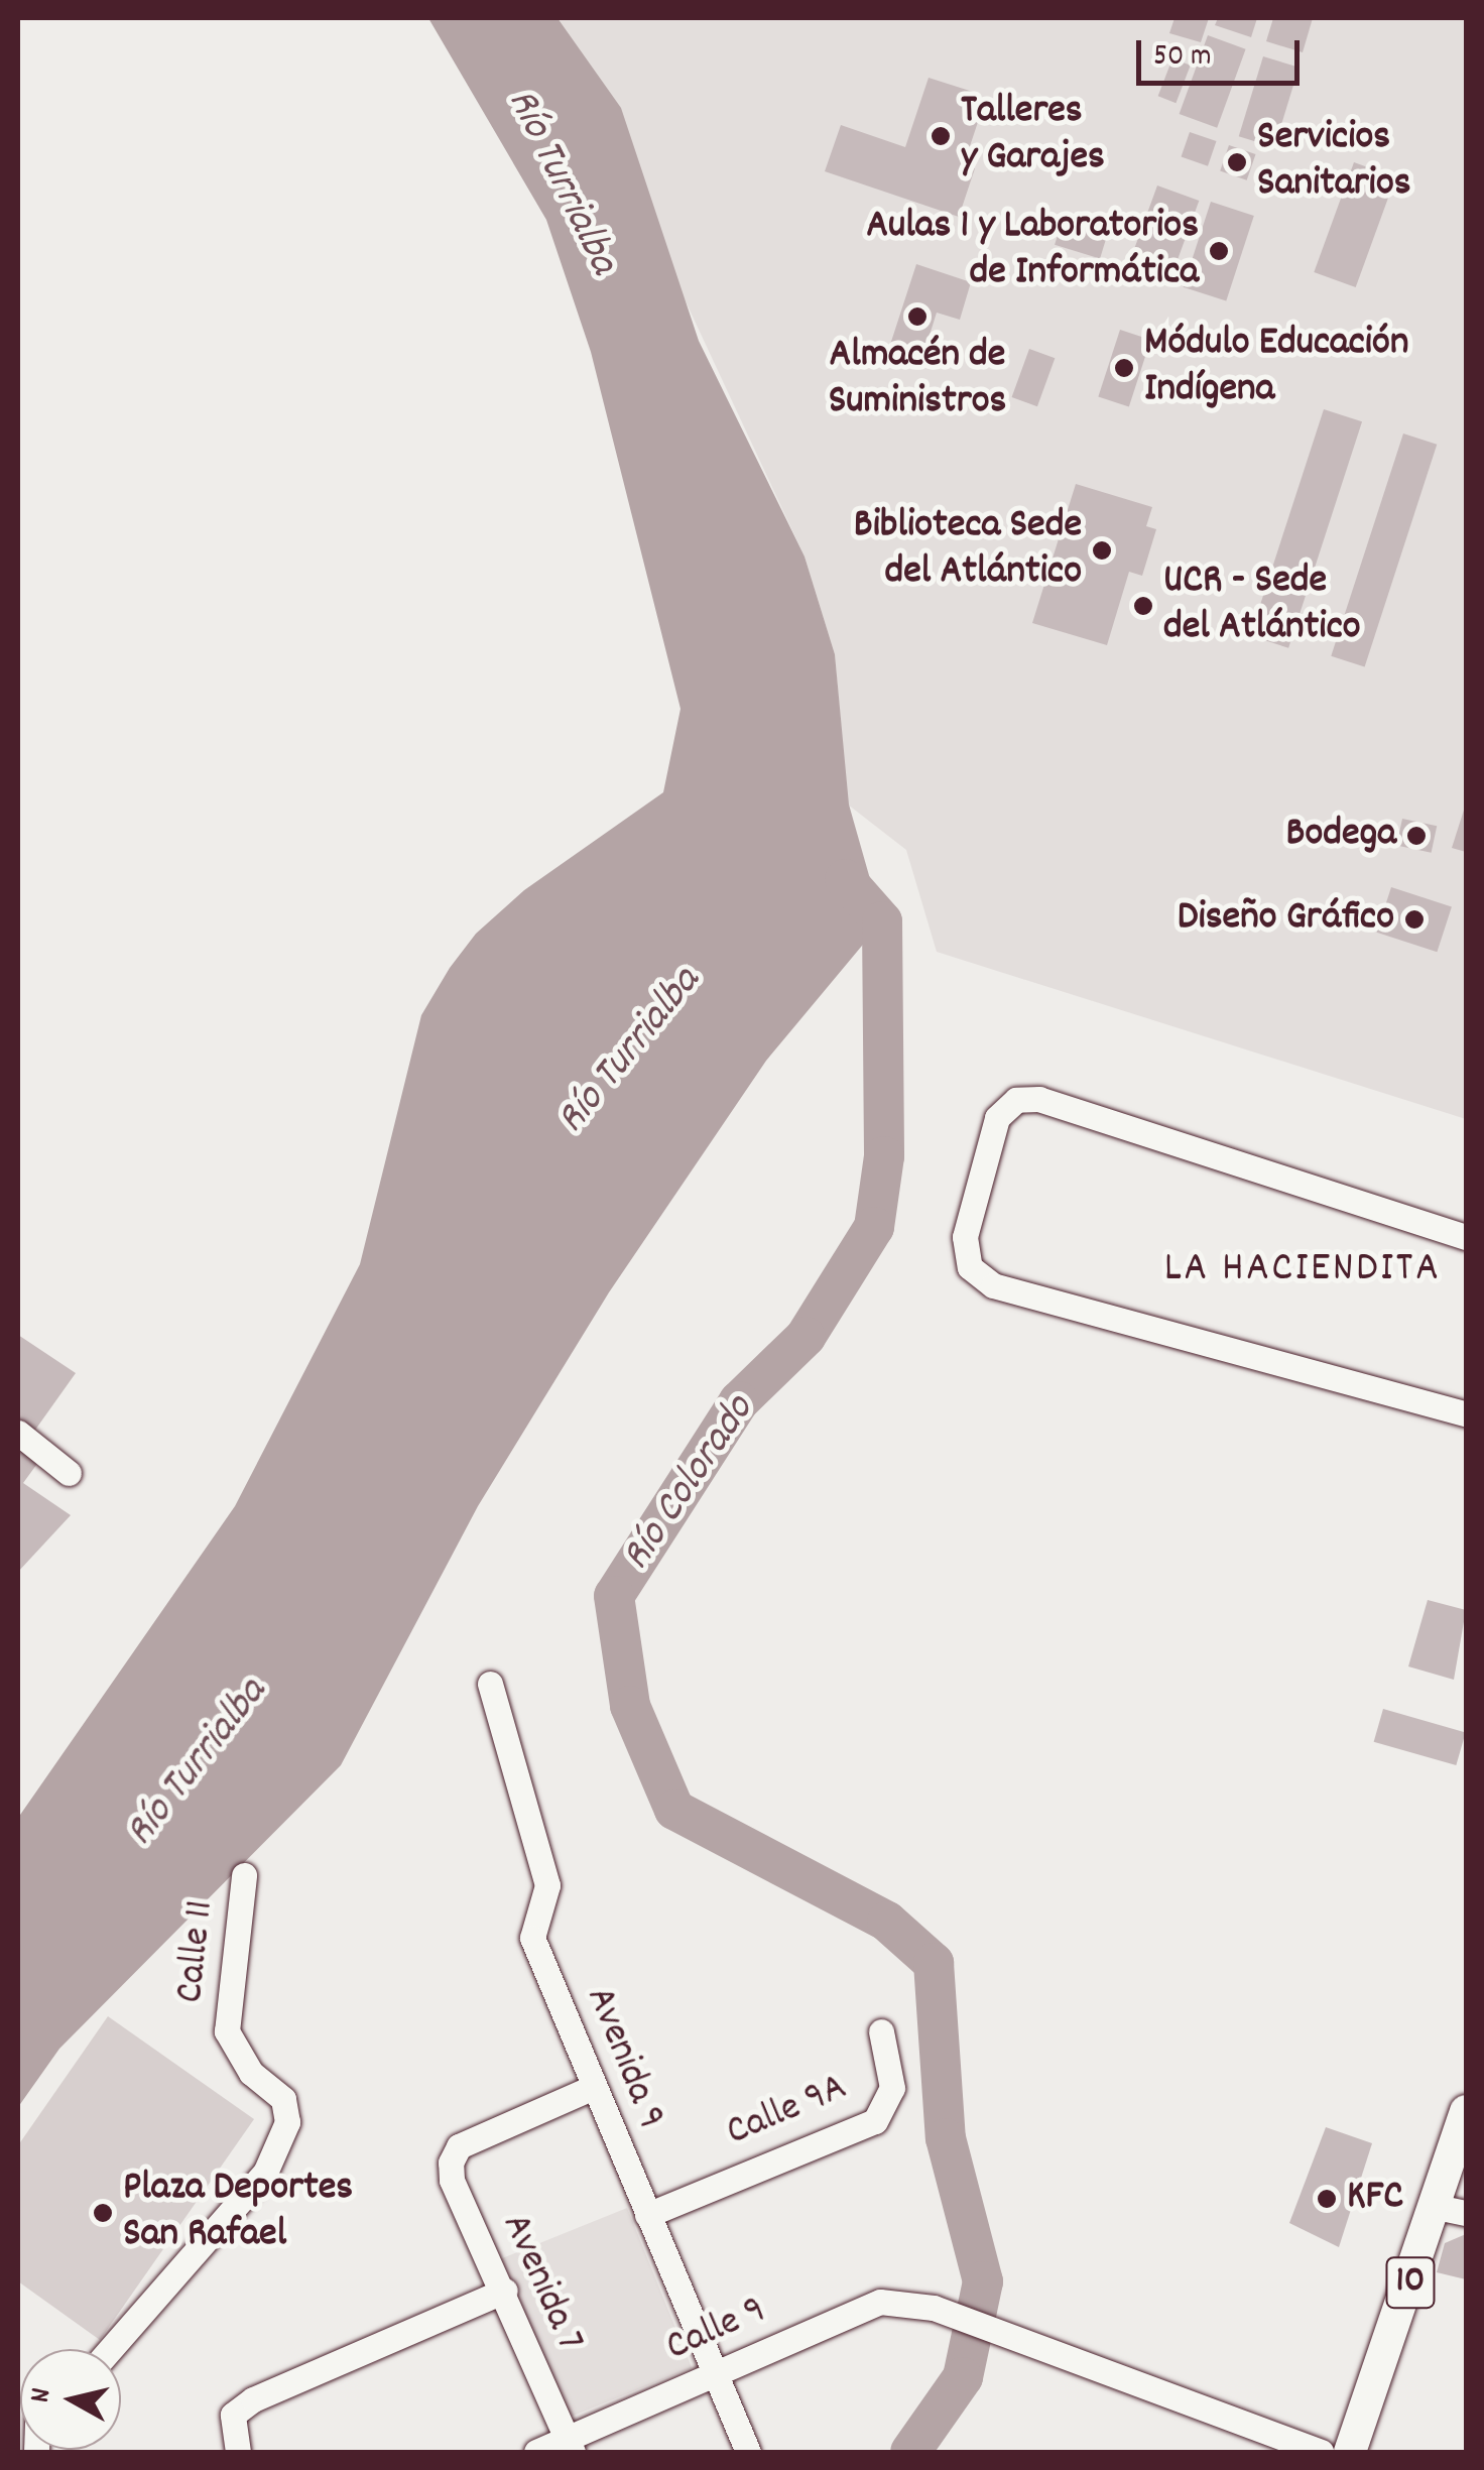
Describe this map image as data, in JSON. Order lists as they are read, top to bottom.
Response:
{
  "streets": {
    "main road": ["10"],
    "street": [
      "Calle 11",
      "Avenida 9",
      "Calle 9A",
      "Avenida 7",
      "Calle 9"
    ]
  },
  "crossings": [
    ["Avenida 9", "Calle 9A"],
    ["Avenida 9", "Avenida 7"],
    ["Avenida 9", "Calle 9"],
    ["Avenida 7", "Calle 9"]
  ],
  "districts": ["LA HACIENDITA"],
  "water": ["Río Turrialba", "Río Colorado"],
  "places": [
    "Talleres y Garajes",
    "Servicios Sanitarios",
    "Aulas 1 y Laboratorios de Informática",
    "Almacén de Suministros",
    "Módulo Educación Indígena",
    "Biblioteca Sede del Atlántico",
    "UCR - Sede del Atlántico",
    "Bodega",
    "Diseño Gráfico",
    "KFC",
    "Plaza Deportes San Rafael"
  ],
  "scale_bar": "50 m",
  "north": "left"
}
